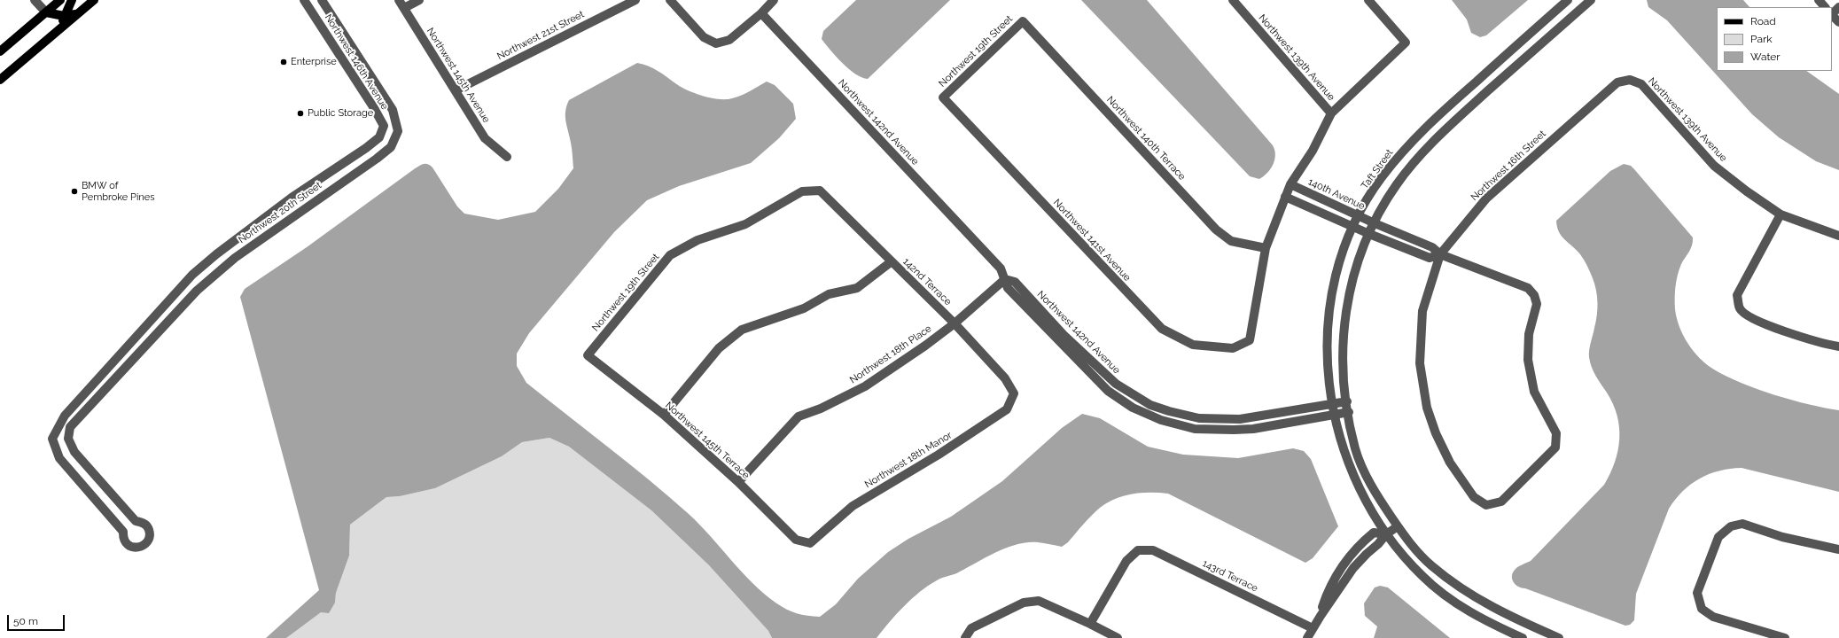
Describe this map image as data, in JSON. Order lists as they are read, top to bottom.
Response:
{
  "streets": {
    "street": [
      "Northwest 21st Street",
      "Northwest 19th Street",
      "Northwest 139th Avenue",
      "Northwest 146th Avenue",
      "Northwest 145th Avenue",
      "Northwest 142nd Avenue",
      "Northwest 140th Terrace",
      "Northwest 16th Street",
      "Taft Street",
      "140th Avenue",
      "Northwest 20th Street",
      "Northwest 141st Avenue",
      "142nd Terrace",
      "Northwest 18th Place",
      "Northwest 145th Terrace",
      "Northwest 18th Manor",
      "143rd Terrace"
    ]
  },
  "crossings": [
    ["Northwest 21st Street", "Northwest 145th Avenue"],
    ["Northwest 19th Street", "Northwest 140th Terrace"],
    ["Northwest 19th Street", "Northwest 141st Avenue"],
    ["Northwest 19th Street", "142nd Terrace"],
    ["Northwest 19th Street", "Northwest 145th Terrace"],
    ["Northwest 139th Avenue", "Northwest 16th Street"],
    ["Northwest 146th Avenue", "Northwest 20th Street"],
    ["Northwest 142nd Avenue", "Taft Street"],
    ["Northwest 142nd Avenue", "Northwest 18th Place"],
    ["Northwest 140th Terrace", "Northwest 141st Avenue"],
    ["Northwest 16th Street", "140th Avenue"],
    ["Taft Street", "140th Avenue"],
    ["142nd Terrace", "Northwest 18th Place"],
    ["142nd Terrace", "Northwest 18th Manor"],
    ["Northwest 18th Place", "Northwest 145th Terrace"],
    ["Northwest 145th Terrace", "Northwest 18th Manor"]
  ],
  "places": ["Enterprise", "Public Storage", "BMW of Pembroke Pines"],
  "legend": ["Road", "Park", "Water"],
  "scale_bar": "50 m"
}
